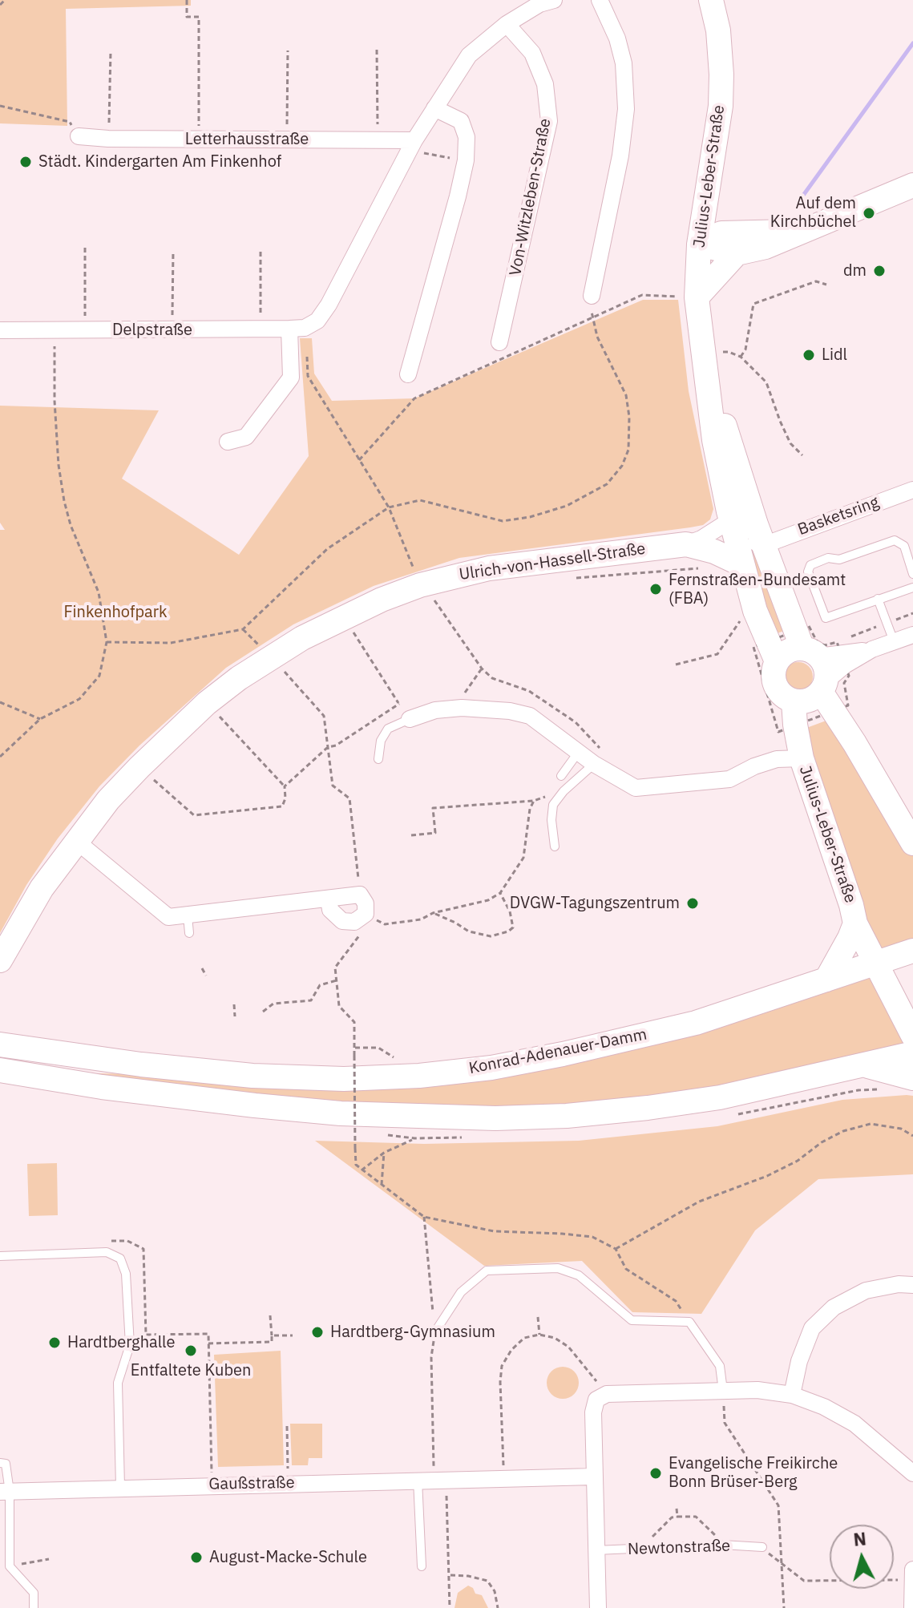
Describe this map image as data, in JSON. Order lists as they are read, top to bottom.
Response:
{
  "streets": {
    "street": [
      "Letterhausstraße",
      "Julius-Leber-Straße",
      "Von-Witzleben-Straße",
      "Delpstraße",
      "Basketsring",
      "Ulrich-von-Hassell-Straße",
      "Konrad-Adenauer-Damm",
      "Gaußstraße"
    ],
    "lane": ["Newtonstraße"]
  },
  "crossings": [
    ["Julius-Leber-Straße", "Basketsring"],
    ["Julius-Leber-Straße", "Ulrich-von-Hassell-Straße"],
    ["Julius-Leber-Straße", "Konrad-Adenauer-Damm"]
  ],
  "parks": ["Finkenhofpark"],
  "places": [
    "Städt. Kindergarten Am Finkenhof",
    "Auf dem Kirchbüchel",
    "dm",
    "Lidl",
    "Fernstraßen-Bundesamt (FBA)",
    "DVGW-Tagungszentrum",
    "Hardtberg-Gymnasium",
    "Hardtberghalle",
    "Entfaltete Kuben",
    "Evangelische Freikirche Bonn Brüser-Berg",
    "August-Macke-Schule"
  ],
  "north": "top"
}
